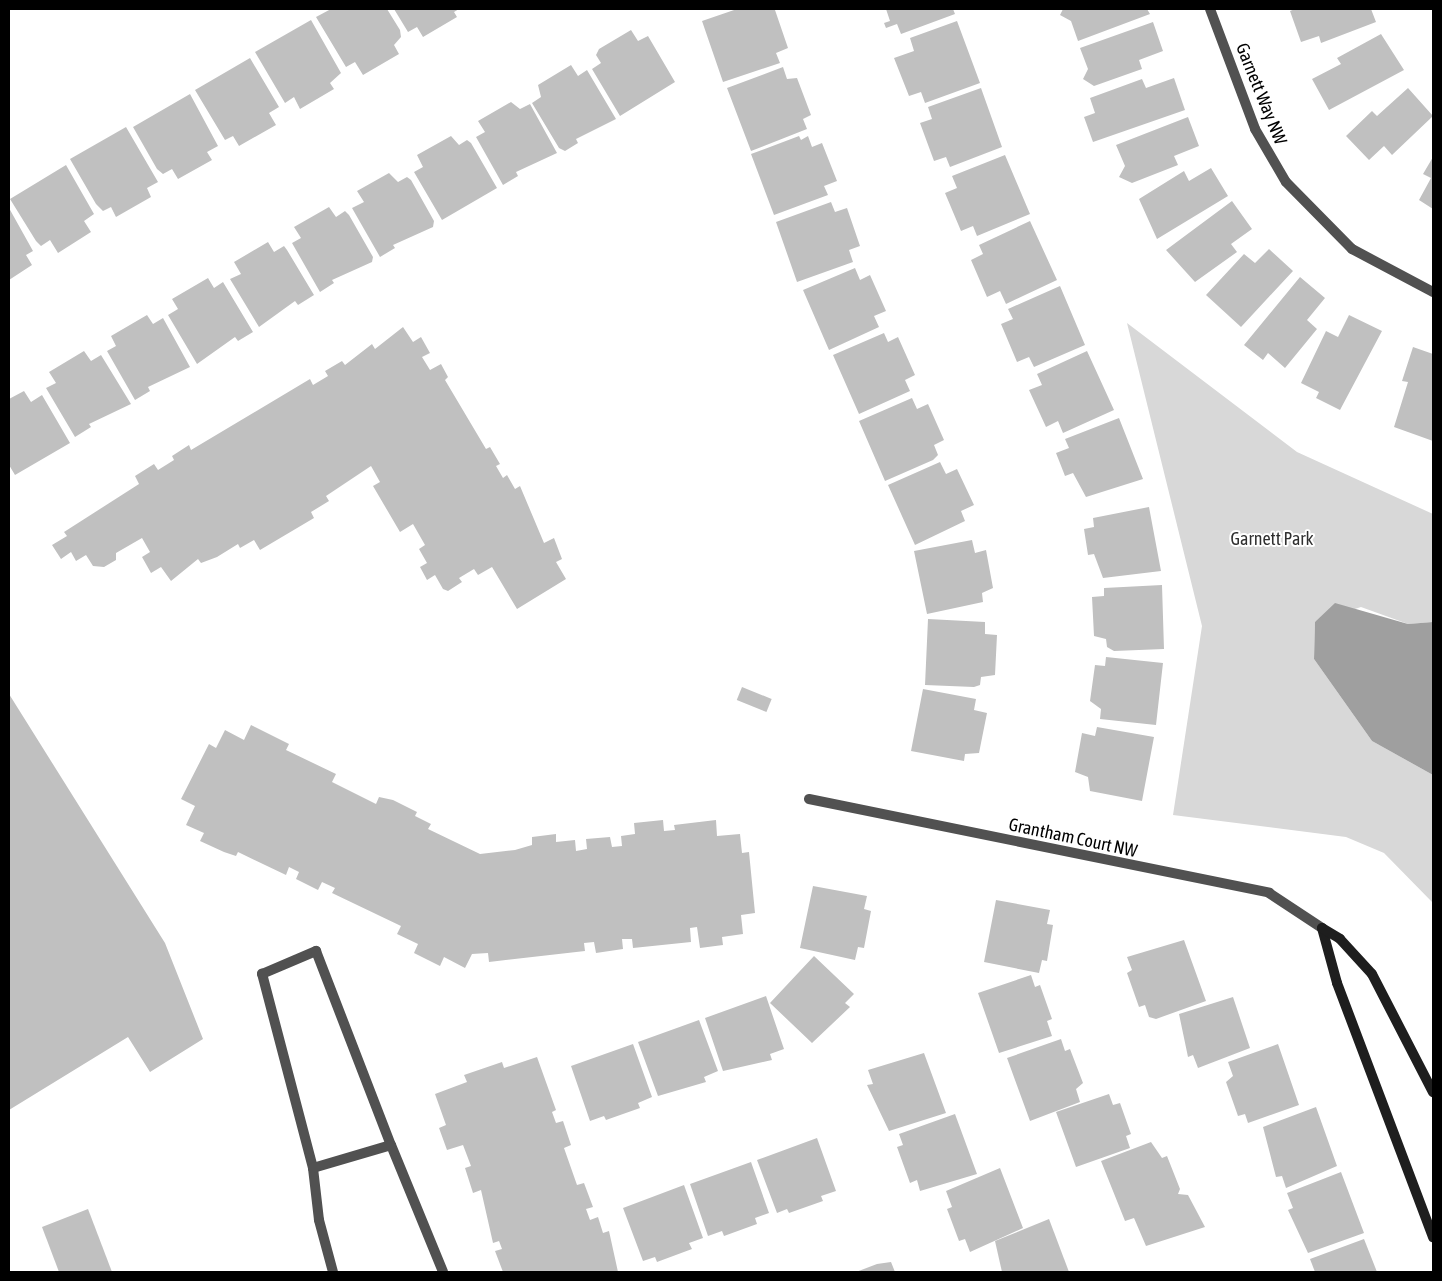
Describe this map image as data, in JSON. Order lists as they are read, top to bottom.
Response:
{
  "streets": {
    "street": ["Garnett Way NW", "Grantham Court NW"]
  },
  "parks": ["Garnett Park"]
}
